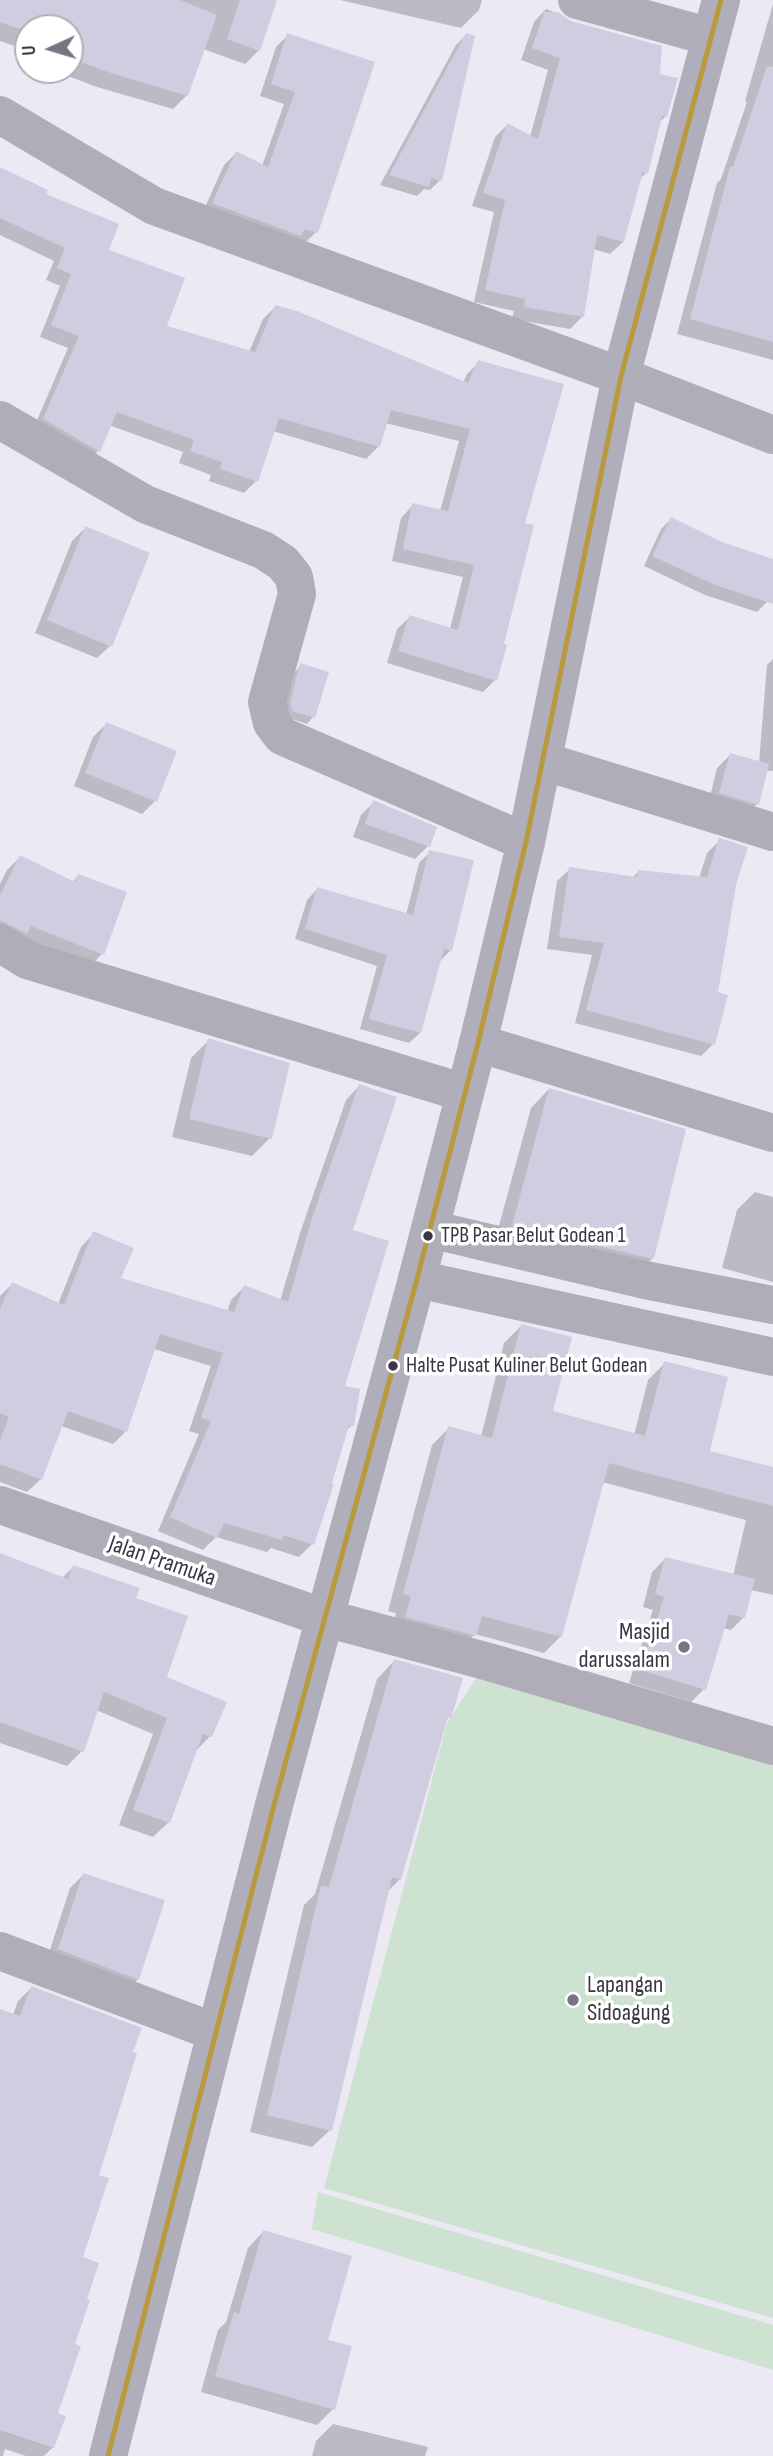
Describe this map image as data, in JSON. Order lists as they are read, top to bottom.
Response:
{
  "streets": {
    "street": ["Jalan Pramuka"]
  },
  "places": [
    "TPB Pasar Belut Godean 1",
    "Halte Pusat Kuliner Belut Godean",
    "Masjid darussalam",
    "Lapangan Sidoagung"
  ],
  "north": "left"
}
